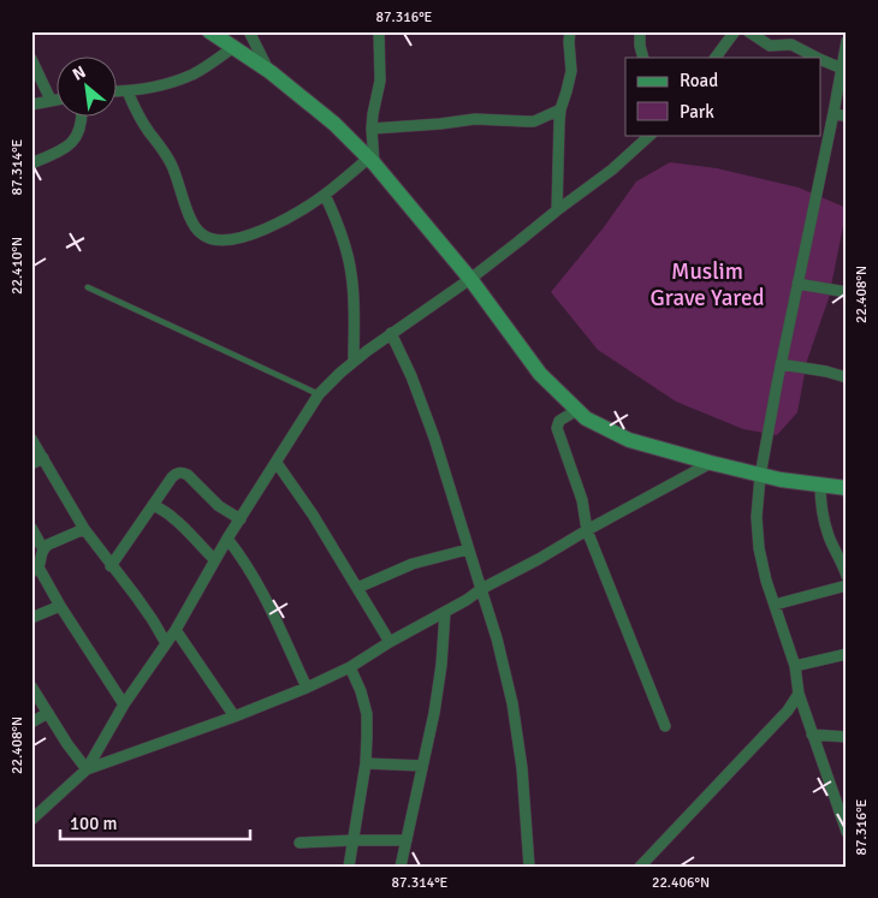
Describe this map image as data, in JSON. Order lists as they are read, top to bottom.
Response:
{
  "parks": ["Muslim Grave Yared"],
  "legend": ["Road", "Park"],
  "scale_bar": "100 m",
  "north": "top left",
  "coordinates": [
    "87.316°E",
    "87.314°E",
    "22.410°N",
    "22.408°N",
    "22.406°N"
  ]
}
